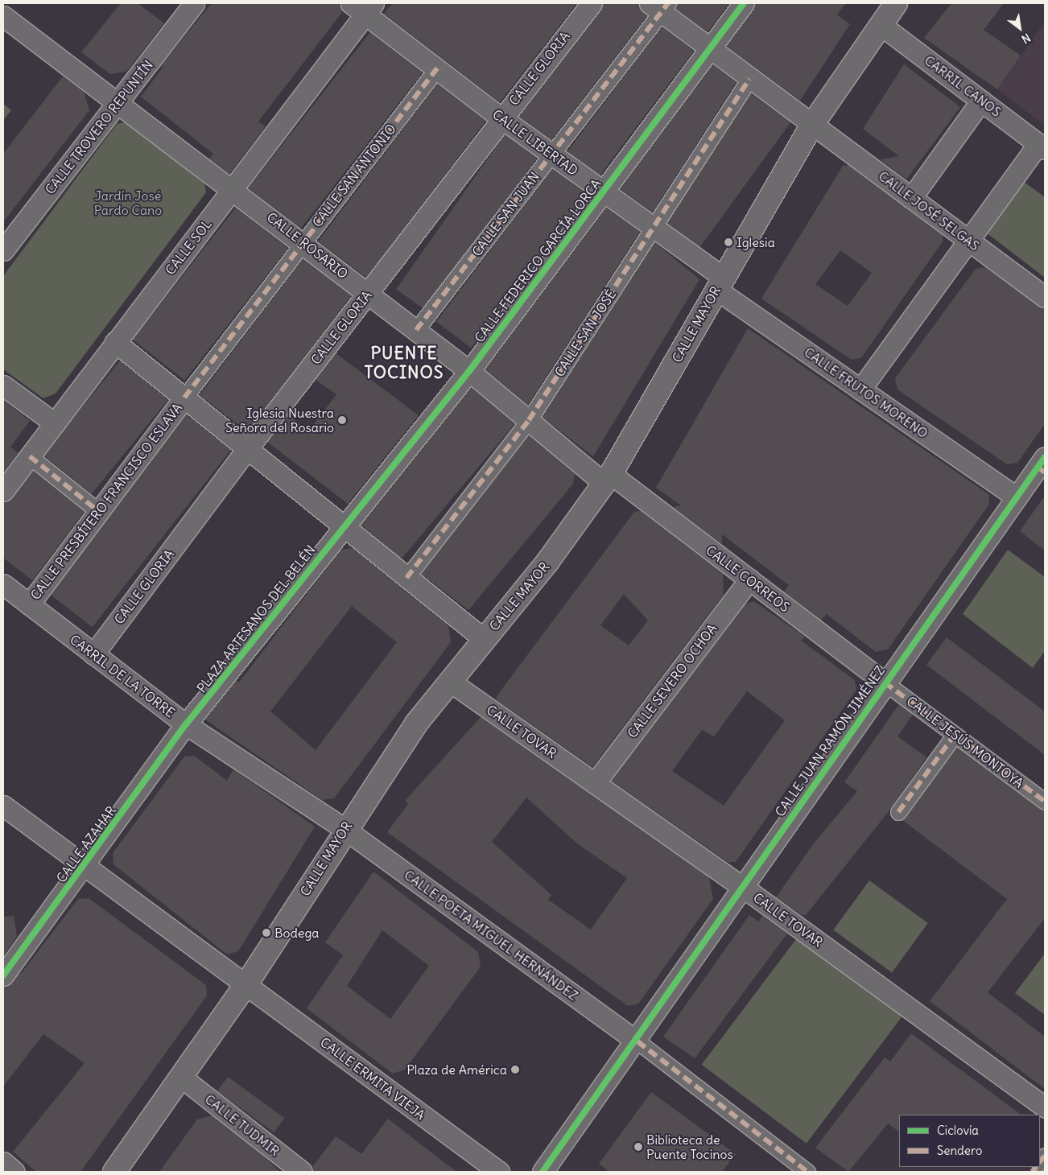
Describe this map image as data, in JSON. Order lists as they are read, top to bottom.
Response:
{
  "streets": {
    "main road": ["CALLE MAYOR"],
    "street": [
      "CALLE GLORIA",
      "CARRIL CANOS",
      "CALLE TROVERO REPUNTÍN",
      "CALLE LIBERTAD",
      "CALLE SAN ANTONIO",
      "CALLE JOSÉ SELGAS",
      "CALLE SAN JUAN",
      "CALLE ROSARIO",
      "CALLE SOL",
      "CALLE FEDERICO GARCÍA LORCA",
      "CALLE SAN JOSÉ",
      "CALLE FRUTOS MORENO",
      "CALLE PRESBÍTERO FRANCISCO ESLAVA",
      "CALLE CORREOS",
      "PLAZA ARTESANOS DEL BELÉN",
      "CARRIL DE LA TORRE",
      "CALLE SEVERO OCHOA",
      "CALLE TOVAR",
      "CALLE JUAN RAMÓN JIMÉNEZ",
      "CALLE JESÚS MONTOYA",
      "CALLE AZAHAR",
      "CALLE POETA MIGUEL HERNÁNDEZ",
      "CALLE ERMITA VIEJA",
      "CALLE TUDMIR"
    ]
  },
  "crossings": [
    ["CALLE GLORIA", "CALLE LIBERTAD"],
    ["CALLE GLORIA", "CALLE ROSARIO"],
    ["CALLE GLORIA", "CARRIL DE LA TORRE"],
    ["CARRIL CANOS", "CALLE MAYOR"],
    ["CALLE TROVERO REPUNTÍN", "CALLE ROSARIO"],
    ["CALLE LIBERTAD", "CALLE SAN ANTONIO"],
    ["CALLE LIBERTAD", "CALLE SAN JUAN"],
    ["CALLE LIBERTAD", "CALLE SOL"],
    ["CALLE LIBERTAD", "CALLE FEDERICO GARCÍA LORCA"],
    ["CALLE LIBERTAD", "CALLE MAYOR"],
    ["CALLE LIBERTAD", "CALLE SAN JOSÉ"],
    ["CALLE LIBERTAD", "CALLE FRUTOS MORENO"],
    ["CALLE SAN ANTONIO", "CALLE ROSARIO"],
    ["CALLE SAN ANTONIO", "CALLE PRESBÍTERO FRANCISCO ESLAVA"],
    ["CALLE JOSÉ SELGAS", "CALLE SAN JUAN"],
    ["CALLE JOSÉ SELGAS", "CALLE FEDERICO GARCÍA LORCA"],
    ["CALLE JOSÉ SELGAS", "CALLE MAYOR"],
    ["CALLE JOSÉ SELGAS", "CALLE SAN JOSÉ"],
    ["CALLE SAN JUAN", "CALLE ROSARIO"],
    ["CALLE ROSARIO", "CALLE SOL"],
    ["CALLE ROSARIO", "CALLE FEDERICO GARCÍA LORCA"],
    ["CALLE ROSARIO", "CALLE MAYOR"],
    ["CALLE ROSARIO", "CALLE SAN JOSÉ"],
    ["CALLE ROSARIO", "CALLE CORREOS"],
    ["CALLE FEDERICO GARCÍA LORCA", "PLAZA ARTESANOS DEL BELÉN"],
    ["CALLE MAYOR", "CALLE FRUTOS MORENO"],
    ["CALLE MAYOR", "CALLE CORREOS"],
    ["CALLE MAYOR", "CARRIL DE LA TORRE"],
    ["CALLE MAYOR", "CALLE TOVAR"],
    ["CALLE MAYOR", "CALLE POETA MIGUEL HERNÁNDEZ"],
    ["CALLE MAYOR", "CALLE ERMITA VIEJA"],
    ["CALLE MAYOR", "CALLE TUDMIR"],
    ["CALLE FRUTOS MORENO", "CALLE JUAN RAMÓN JIMÉNEZ"],
    ["CALLE PRESBÍTERO FRANCISCO ESLAVA", "CARRIL DE LA TORRE"],
    ["CALLE CORREOS", "CALLE SEVERO OCHOA"],
    ["CALLE CORREOS", "CALLE JUAN RAMÓN JIMÉNEZ"],
    ["CALLE CORREOS", "CALLE JESÚS MONTOYA"],
    ["PLAZA ARTESANOS DEL BELÉN", "CARRIL DE LA TORRE"],
    ["PLAZA ARTESANOS DEL BELÉN", "CALLE AZAHAR"],
    ["CARRIL DE LA TORRE", "CALLE AZAHAR"],
    ["CARRIL DE LA TORRE", "CALLE POETA MIGUEL HERNÁNDEZ"],
    ["CALLE SEVERO OCHOA", "CALLE TOVAR"],
    ["CALLE TOVAR", "CALLE JUAN RAMÓN JIMÉNEZ"],
    ["CALLE JUAN RAMÓN JIMÉNEZ", "CALLE JESÚS MONTOYA"],
    ["CALLE JUAN RAMÓN JIMÉNEZ", "CALLE POETA MIGUEL HERNÁNDEZ"],
    ["CALLE AZAHAR", "CALLE ERMITA VIEJA"]
  ],
  "districts": ["PUENTE TOCINOS"],
  "parks": ["Jardín José Pardo Cano"],
  "places": [
    "Iglesia",
    "Iglesia Nuestra Señora del Rosario",
    "Bodega",
    "Plaza de América",
    "Biblioteca de Puente Tocinos"
  ],
  "legend": ["Ciclovía", "Sendero"],
  "north": "bottom right"
}
